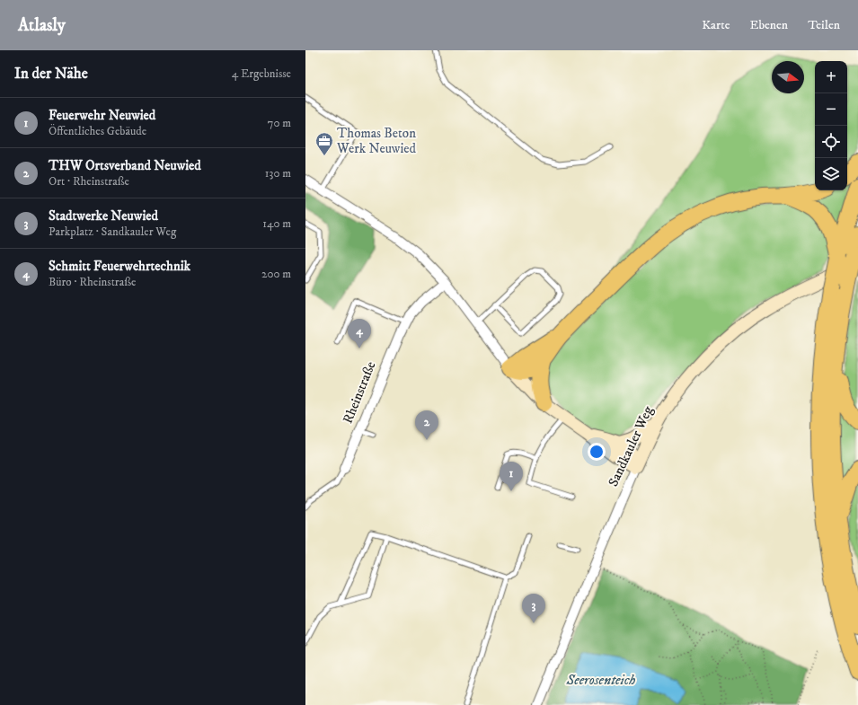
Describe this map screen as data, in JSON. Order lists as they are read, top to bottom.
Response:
{
  "streets": {
    "street": ["Rheinstraße", "Sandkauler Weg"]
  },
  "water": ["Seerosenteich"],
  "places": {
    "office": ["Thomas Beton Werk Neuwied"]
  },
  "north": "right",
  "page": {
    "header": "Atlasly",
    "nav": ["Karte", "Ebenen", "Teilen"],
    "heading": ["In der Nähe", "4 Ergebnisse"],
    "map_buttons": ["+", "−"],
    "list": [
      {
        "mark": "1",
        "name": "Feuerwehr Neuwied",
        "note": "Öffentliches Gebäude",
        "value": "70 m"
      },
      {
        "mark": "2",
        "name": "THW Ortsverband Neuwied",
        "note": "Ort · Rheinstraße",
        "value": "130 m"
      },
      {
        "mark": "3",
        "name": "Stadtwerke Neuwied",
        "note": "Parkplatz · Sandkauler Weg",
        "value": "140 m"
      },
      {
        "mark": "4",
        "name": "Schmitt Feuerwehrtechnik",
        "note": "Büro · Rheinstraße",
        "value": "200 m"
      }
    ],
    "pins": [
      "4",
      "2",
      "1",
      "3"
    ]
  }
}
